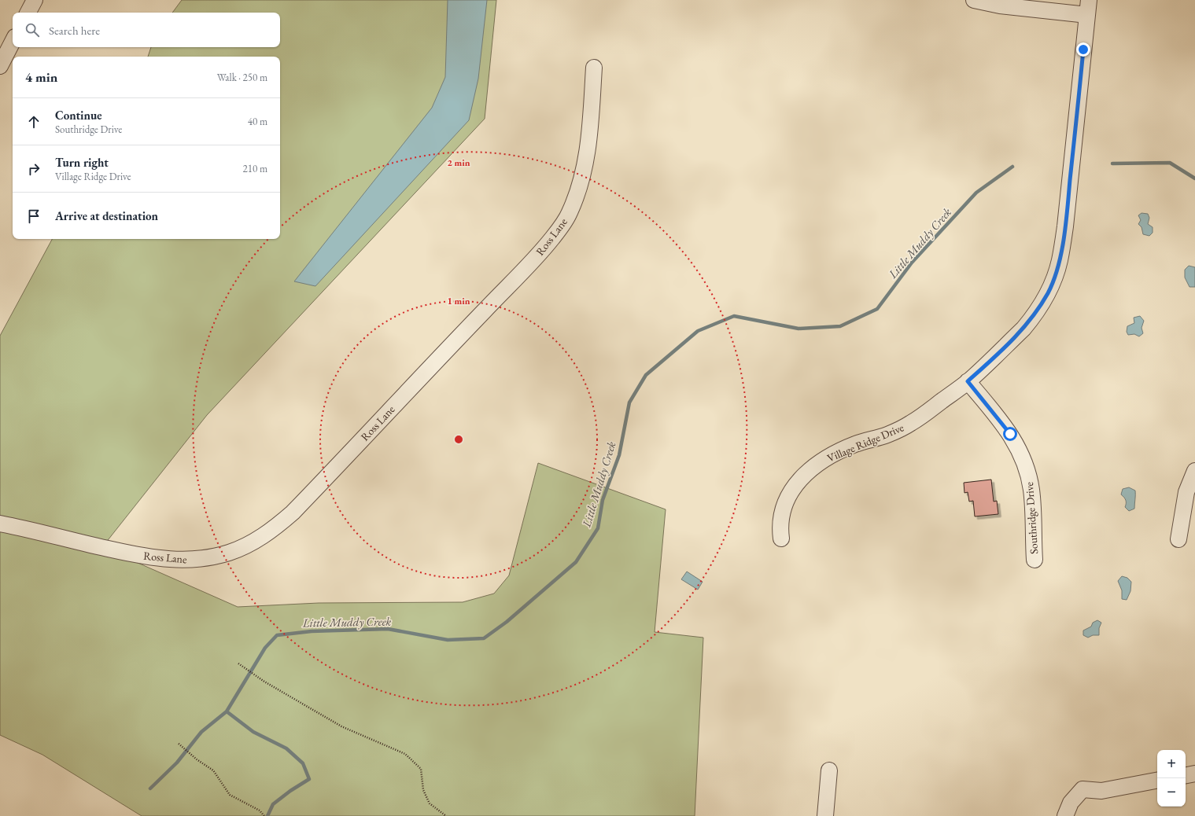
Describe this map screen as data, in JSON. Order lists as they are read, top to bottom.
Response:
{
  "streets": {
    "street": ["Ross Lane", "Village Ridge Drive", "Southridge Drive"]
  },
  "crossings": [
    ["Village Ridge Drive", "Southridge Drive"]
  ],
  "water": ["Little Muddy Creek"],
  "page": {
    "search": "Search here",
    "heading": ["4 min", "Walk · 250 m"],
    "list": [
      ["Continue", "Southridge Drive", "40 m"],
      ["Turn right", "Village Ridge Drive", "210 m"],
      "Arrive at destination"
    ],
    "map_buttons": ["+", "−"]
  },
  "rings": ["2 min", "1 min"]
}
